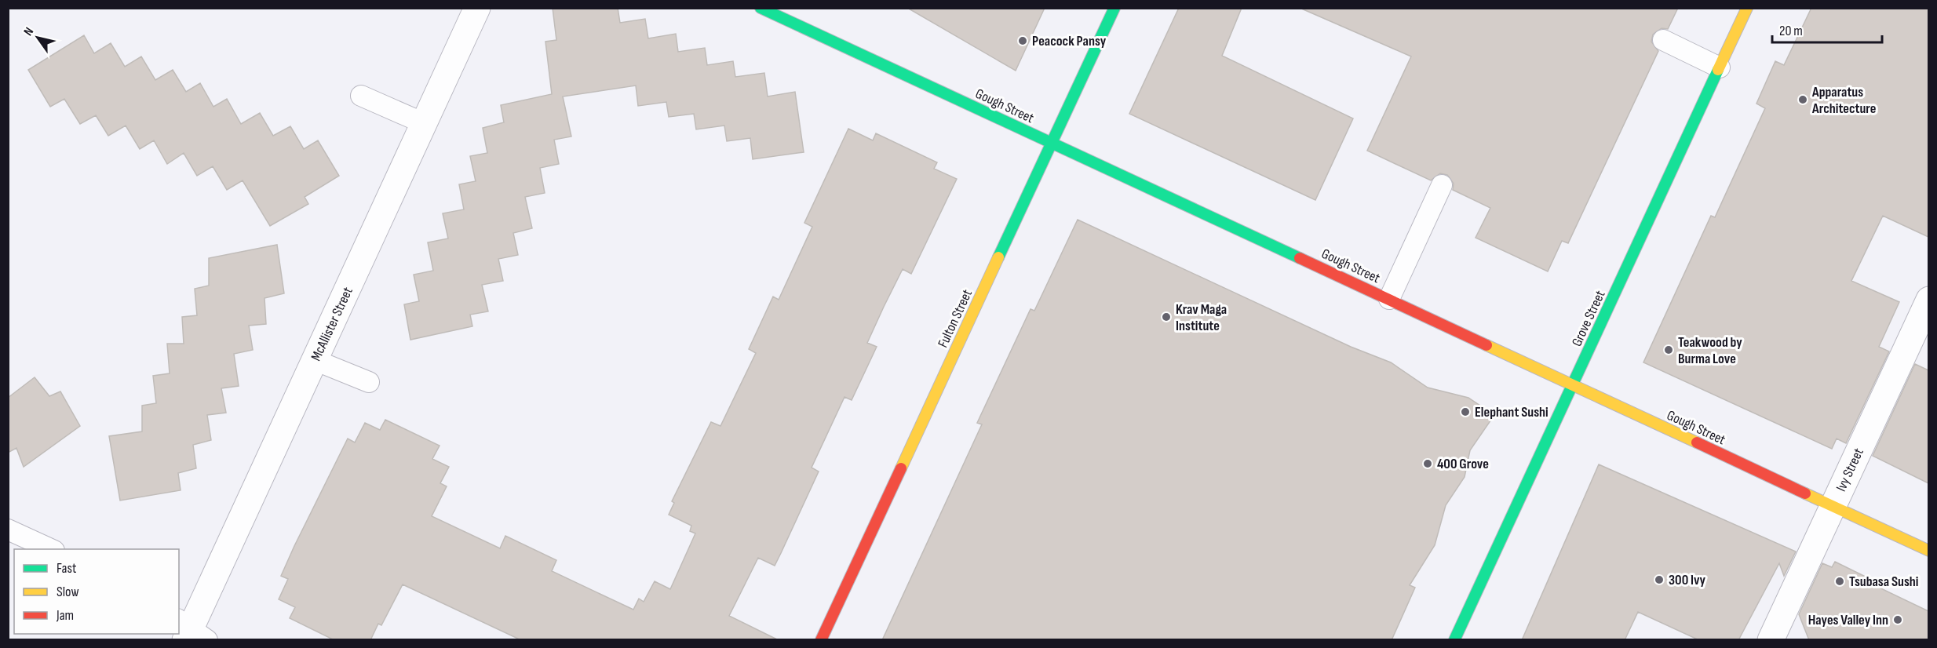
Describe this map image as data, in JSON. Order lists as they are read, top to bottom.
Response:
{
  "streets": {
    "street": [
      "Gough Street",
      "Fulton Street",
      "Grove Street",
      "McAllister Street",
      "Ivy Street"
    ]
  },
  "crossings": [
    ["Gough Street", "Fulton Street"],
    ["Gough Street", "Grove Street"],
    ["Gough Street", "Ivy Street"]
  ],
  "places": [
    "Peacock Pansy",
    "Apparatus Architecture",
    "Krav Maga Institute",
    "Teakwood by Burma Love",
    "Elephant Sushi",
    "400 Grove",
    "300 Ivy",
    "Tsubasa Sushi",
    "Hayes Valley Inn"
  ],
  "legend": ["Fast", "Slow", "Jam"],
  "scale_bar": "20 m",
  "north": "top left"
}
